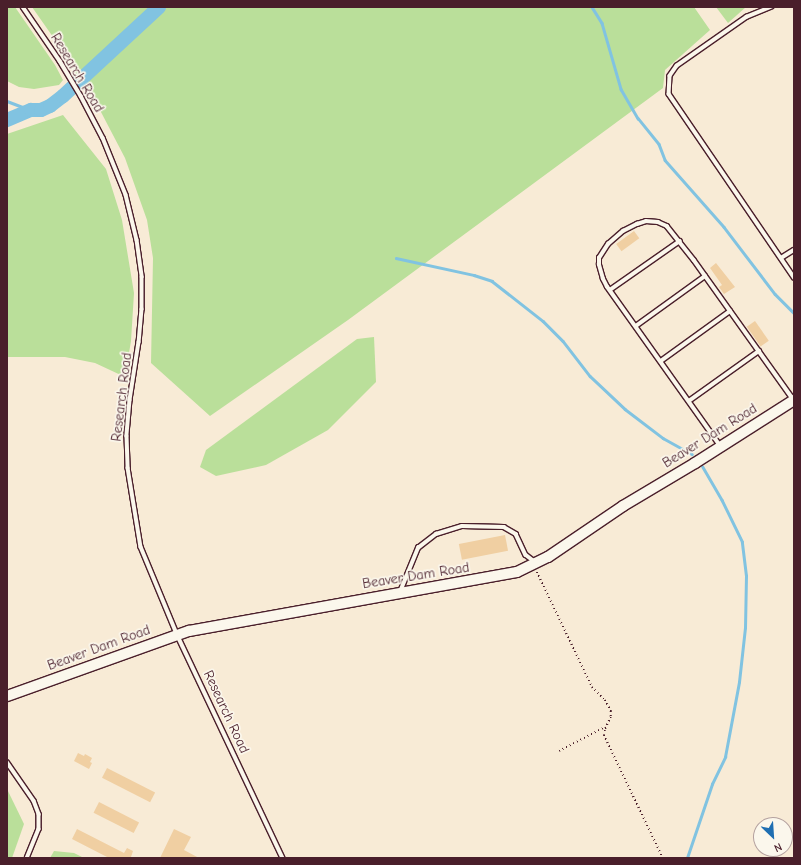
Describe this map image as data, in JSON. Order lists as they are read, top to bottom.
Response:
{
  "streets": {
    "street": ["Beaver Dam Road"],
    "lane": ["Research Road"]
  },
  "crossings": [
    ["Research Road", "Beaver Dam Road"]
  ],
  "north": "bottom right"
}
